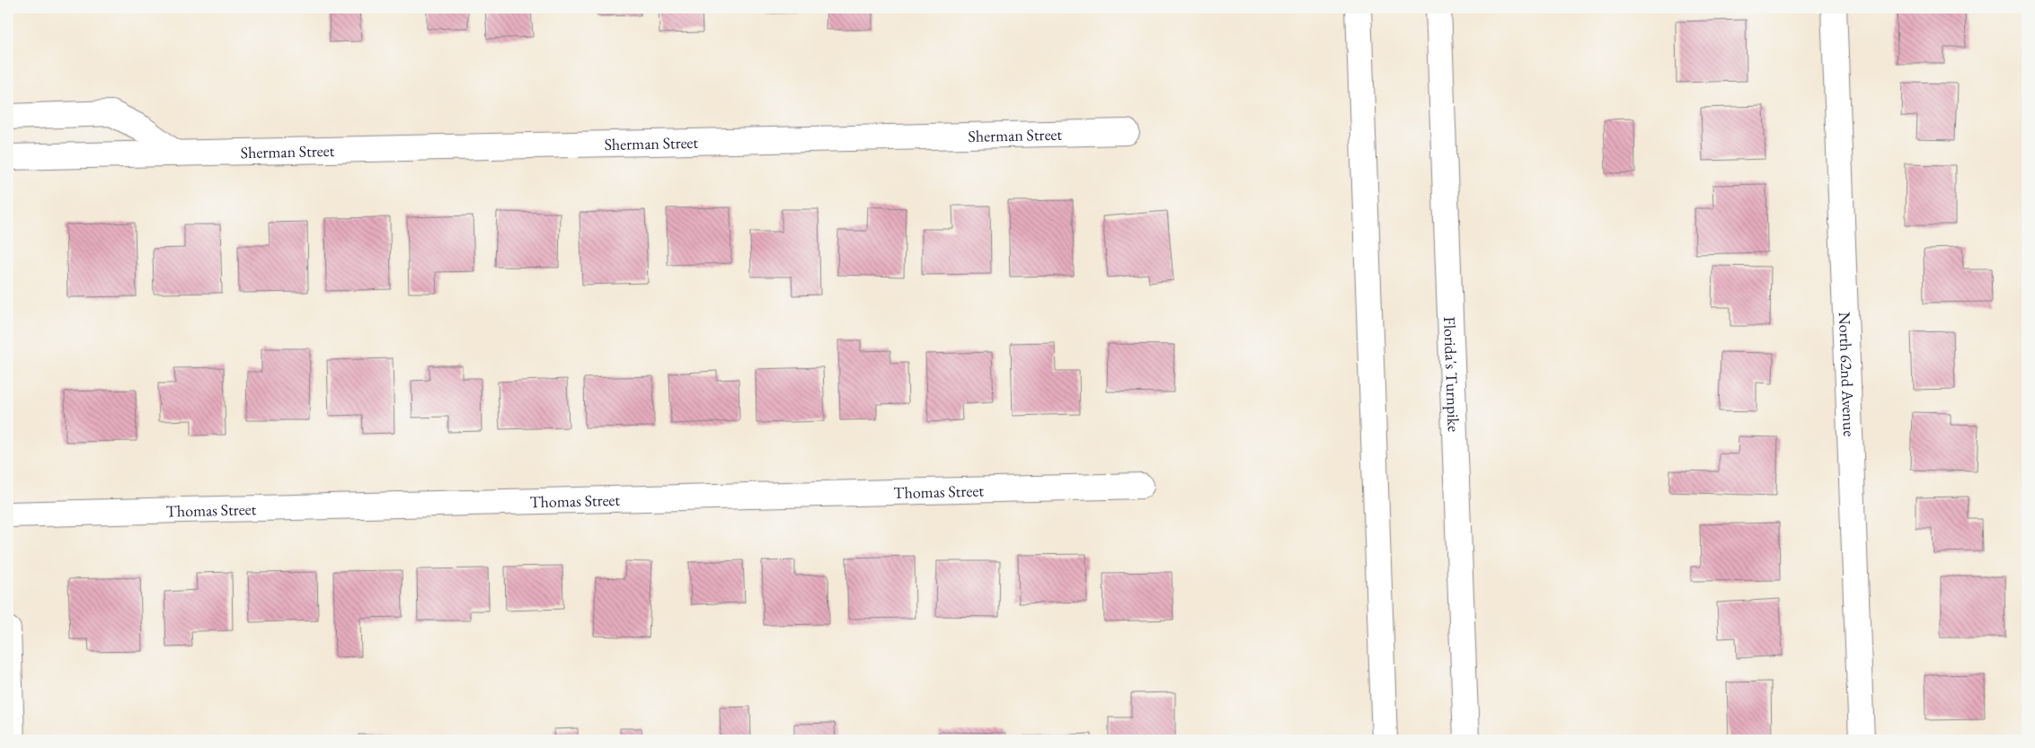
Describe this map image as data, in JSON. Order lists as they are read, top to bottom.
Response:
{
  "streets": {
    "main road": [
      "Sherman Street",
      "Florida's Turnpike",
      "North 62nd Avenue",
      "Thomas Street"
    ]
  }
}
